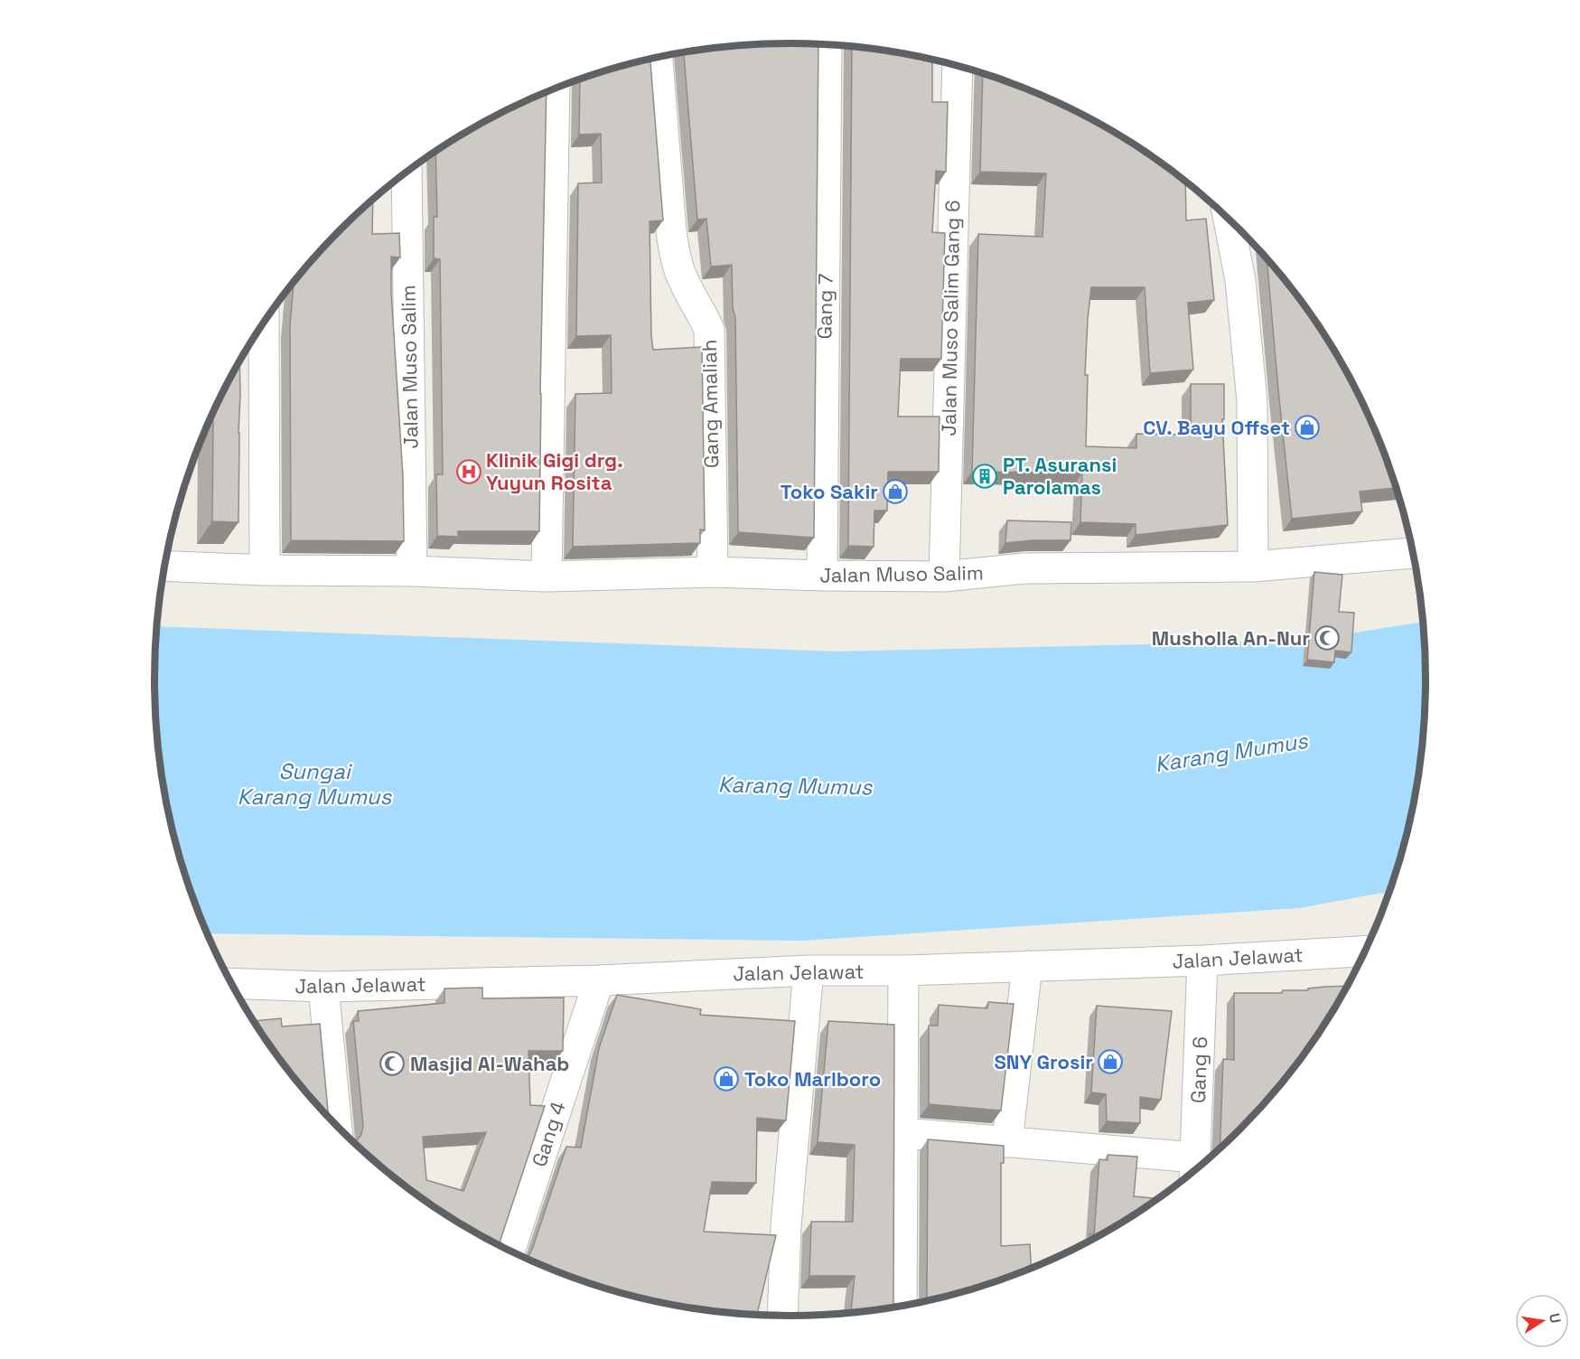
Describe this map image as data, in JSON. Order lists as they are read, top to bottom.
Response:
{
  "streets": {
    "street": [
      "Gang 7",
      "Jalan Muso Salim Gang 6",
      "Jalan Muso Salim",
      "Gang Amaliah",
      "Jalan Jelawat",
      "Gang 6",
      "Gang 4"
    ]
  },
  "crossings": [
    ["Gang 7", "Jalan Muso Salim"],
    ["Jalan Muso Salim Gang 6", "Jalan Muso Salim"],
    ["Jalan Muso Salim", "Gang Amaliah"],
    ["Jalan Jelawat", "Gang 6"],
    ["Jalan Jelawat", "Gang 4"]
  ],
  "water": ["Karang Mumus", "Sungai Karang Mumus"],
  "places": {
    "shop": [
      "CV. Bayu Offset",
      "Toko Sakir",
      "SNY Grosir",
      "Toko Marlboro"
    ],
    "hospital": ["Klinik Gigi drg. Yuyun Rosita"],
    "building": ["PT. Asuransi Parolamas"],
    "mosque": ["Musholla An-Nur", "Masjid Al-Wahab"]
  },
  "north": "right"
}
